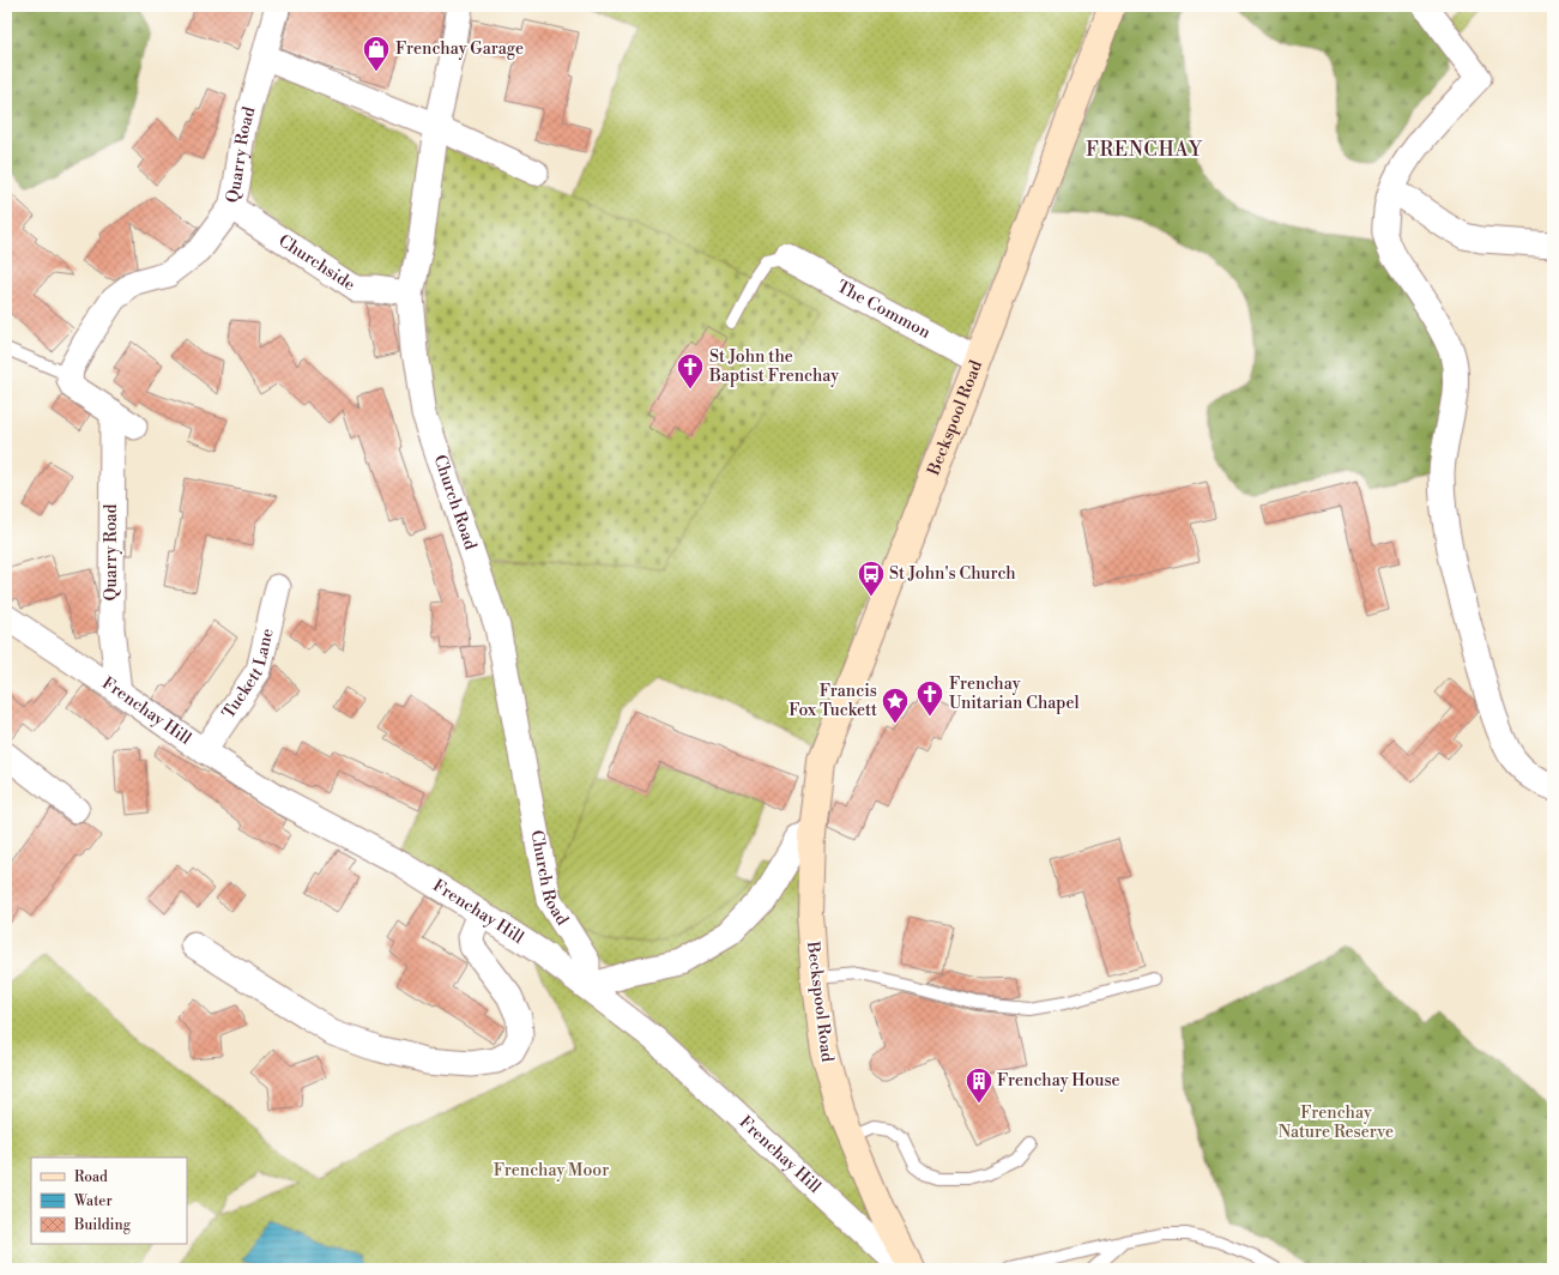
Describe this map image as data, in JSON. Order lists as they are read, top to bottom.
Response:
{
  "streets": {
    "street": [
      "Quarry Road",
      "Churchside",
      "The Common",
      "Beckspool Road",
      "Church Road",
      "Tuckett Lane",
      "Frenchay Hill"
    ]
  },
  "crossings": [
    ["Quarry Road", "Churchside"],
    ["Quarry Road", "Frenchay Hill"],
    ["Churchside", "Church Road"],
    ["The Common", "Beckspool Road"],
    ["Church Road", "Frenchay Hill"],
    ["Tuckett Lane", "Frenchay Hill"]
  ],
  "districts": ["FRENCHAY"],
  "parks": ["Frenchay Nature Reserve", "Frenchay Moor"],
  "places": {
    "shop": ["Frenchay Garage"],
    "church": ["St John the Baptist Frenchay", "Frenchay Unitarian Chapel"],
    "bus stop": ["St John's Church"],
    "place": ["Francis Fox Tuckett"],
    "building": ["Frenchay House"]
  },
  "legend": ["Road", "Water", "Building"]
}
